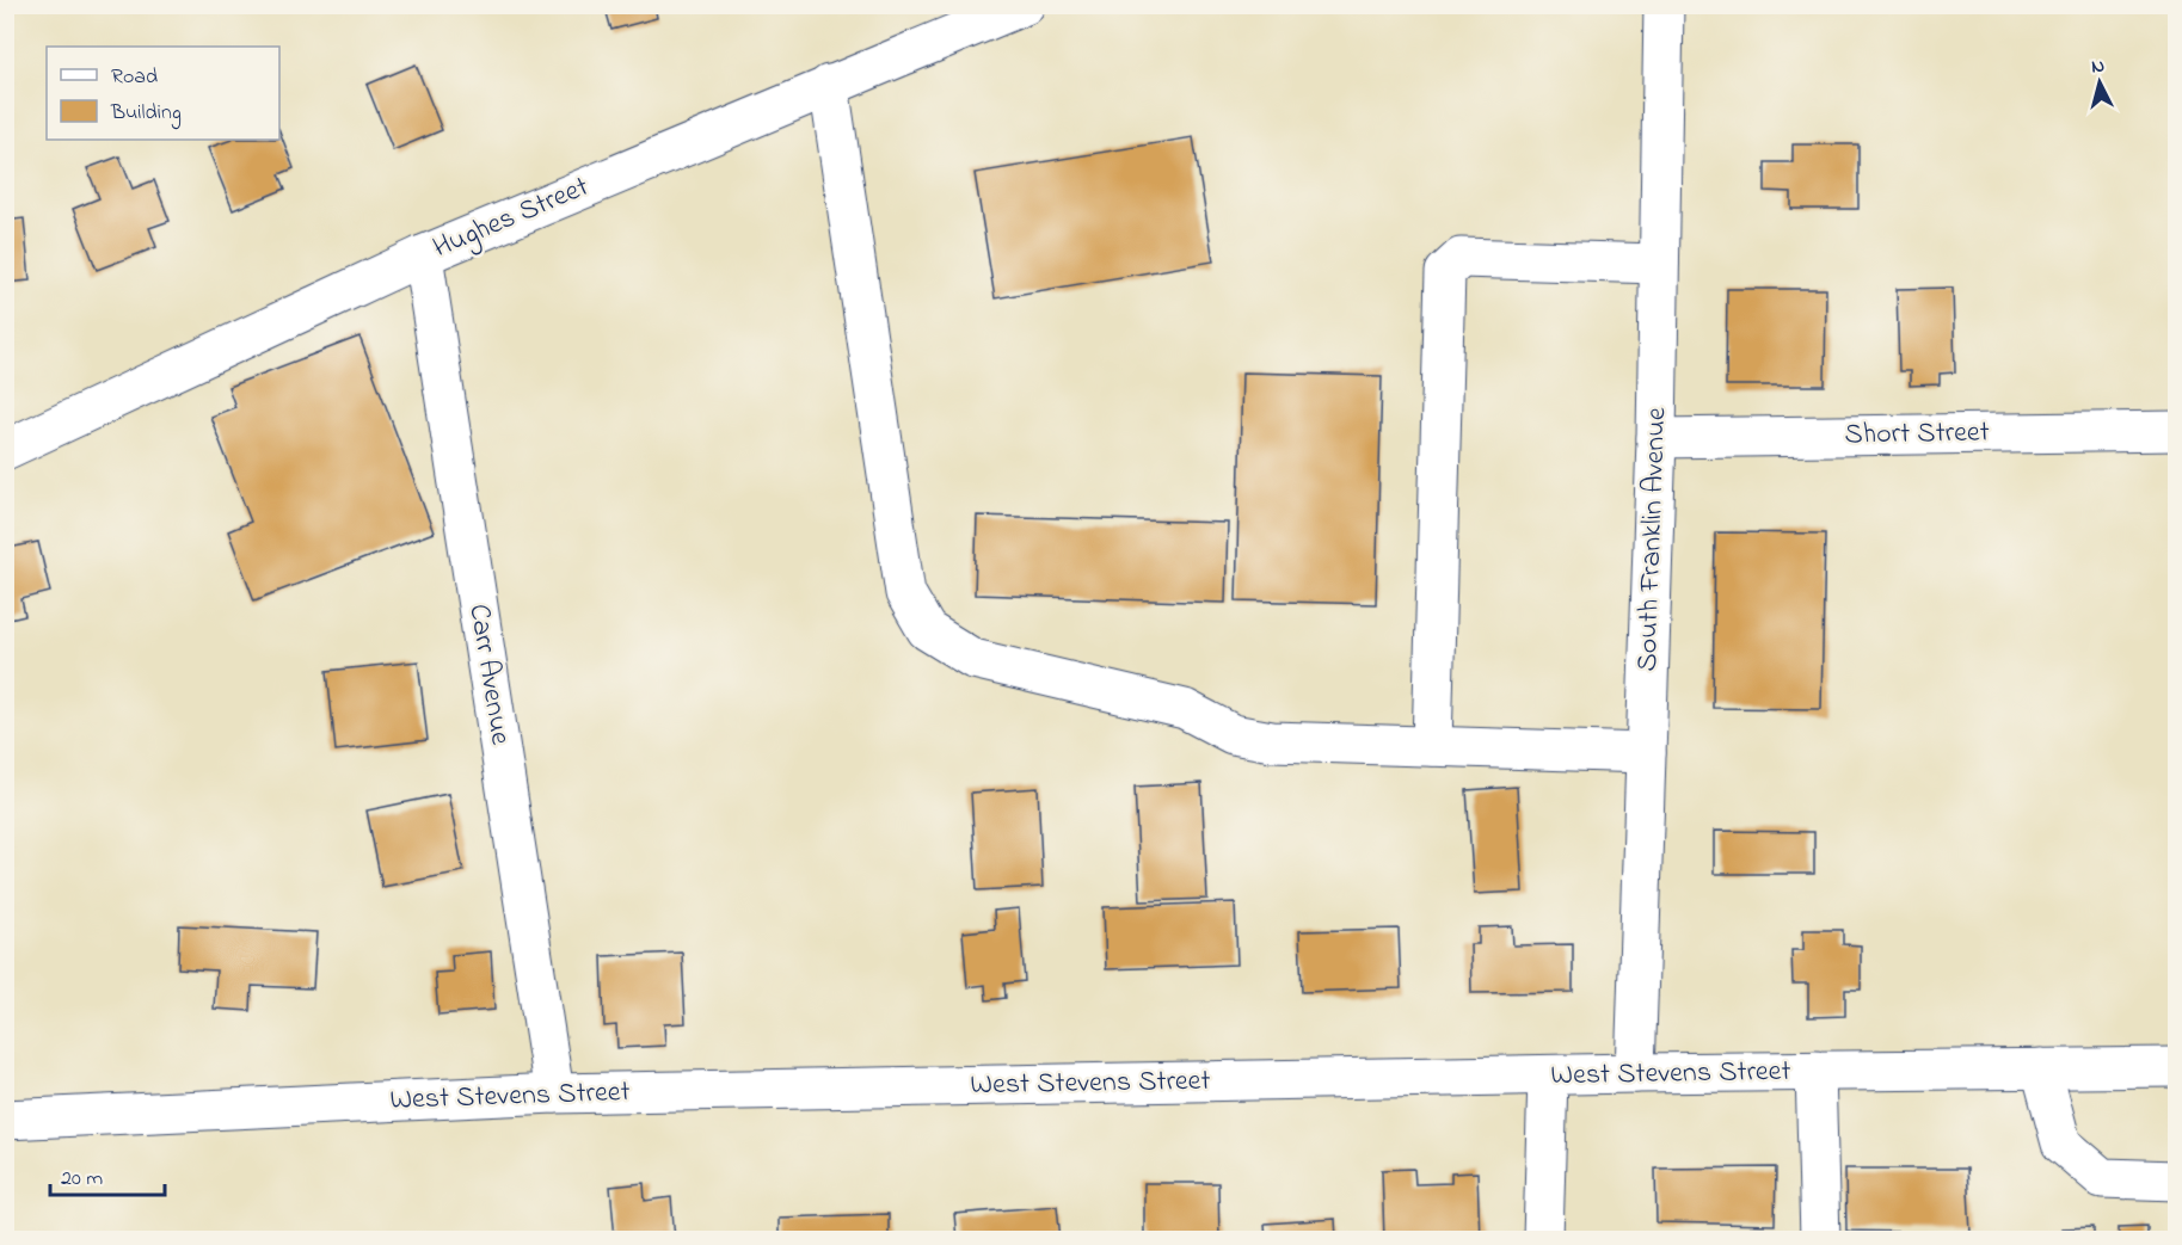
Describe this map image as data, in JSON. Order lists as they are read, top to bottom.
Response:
{
  "streets": {
    "street": [
      "Hughes Street",
      "Short Street",
      "South Franklin Avenue",
      "Carr Avenue",
      "West Stevens Street"
    ]
  },
  "crossings": [
    ["Hughes Street", "Carr Avenue"],
    ["Short Street", "South Franklin Avenue"],
    ["South Franklin Avenue", "West Stevens Street"],
    ["Carr Avenue", "West Stevens Street"]
  ],
  "legend": ["Road", "Building"],
  "scale_bar": "20 m",
  "north": "top"
}
